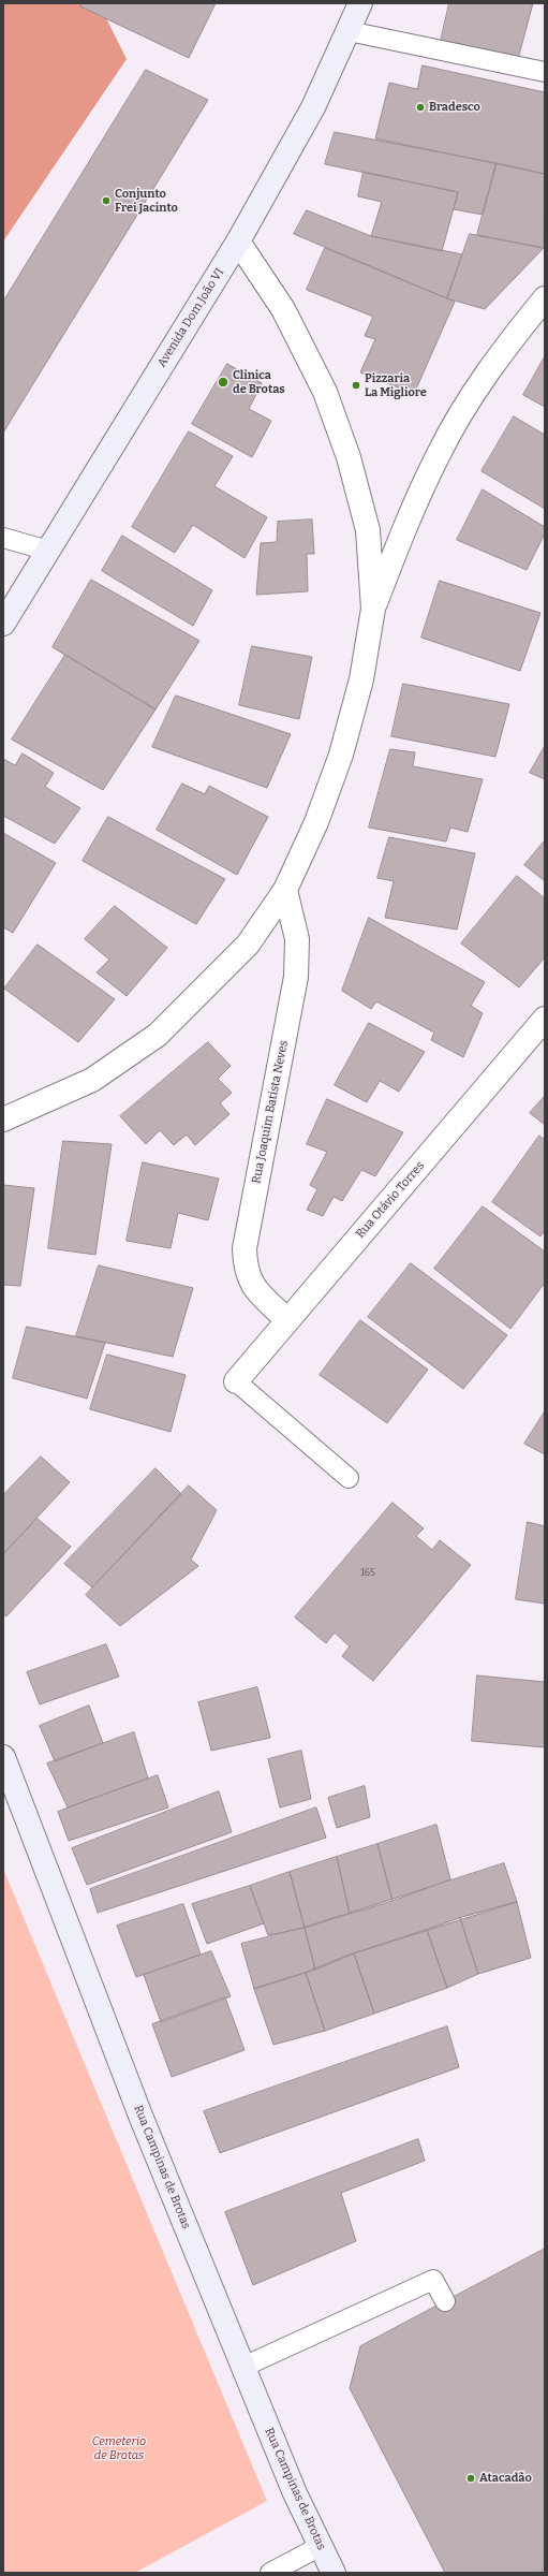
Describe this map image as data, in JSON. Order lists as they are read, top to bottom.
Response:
{
  "streets": {
    "main road": ["Avenida Dom João VI", "Rua Campinas de Brotas"],
    "street": ["Rua Joaquim Batista Neves", "Rua Otávio Torres"]
  },
  "crossings": [
    ["Rua Joaquim Batista Neves", "Rua Otávio Torres"]
  ],
  "parks": ["Cemeterio de Brotas"],
  "places": [
    "Bradesco",
    "Conjunto Frei Jacinto",
    "Clinica de Brotas",
    "Pizzaria La Migliore",
    "Atacadão"
  ],
  "house_numbers": ["165"]
}
